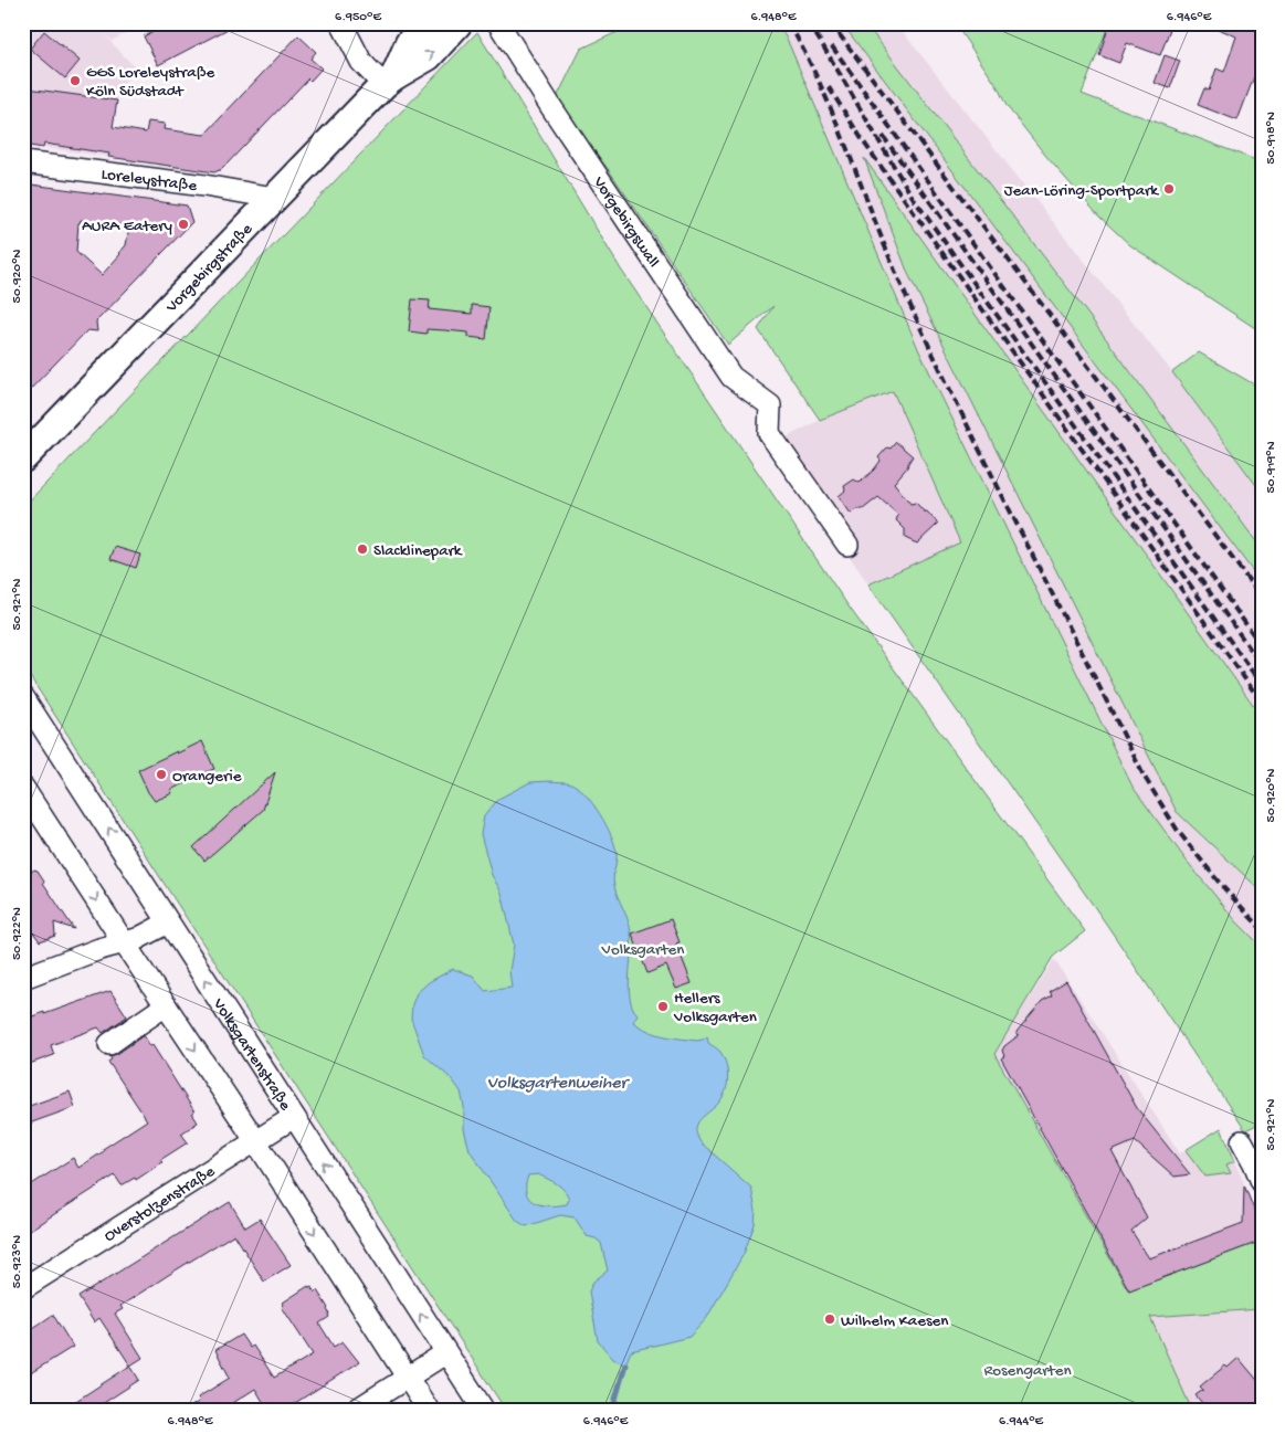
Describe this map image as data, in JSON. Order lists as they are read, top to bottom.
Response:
{
  "streets": {
    "main road": ["Vorgebirgstraße"],
    "street": [
      "Loreleystraße",
      "Vorgebirgswall",
      "Volksgartenstraße",
      "Overstolzenstraße"
    ]
  },
  "crossings": [
    ["Loreleystraße", "Vorgebirgstraße"],
    ["Volksgartenstraße", "Overstolzenstraße"]
  ],
  "water": ["Volksgartenweiher"],
  "parks": ["Volksgarten", "Rosengarten"],
  "places": [
    "GGS Loreleystraße Köln Südstadt",
    "Jean-Löring-Sportpark",
    "AURA Eatery",
    "Slacklinepark",
    "Orangerie",
    "Hellers Volksgarten",
    "Wilhelm Kaesen"
  ],
  "coordinates": [
    "6.950°E",
    "6.948°E",
    "6.946°E",
    "50.918°N",
    "50.920°N",
    "50.919°N",
    "50.921°N",
    "50.922°N",
    "50.923°N",
    "6.944°E"
  ]
}
